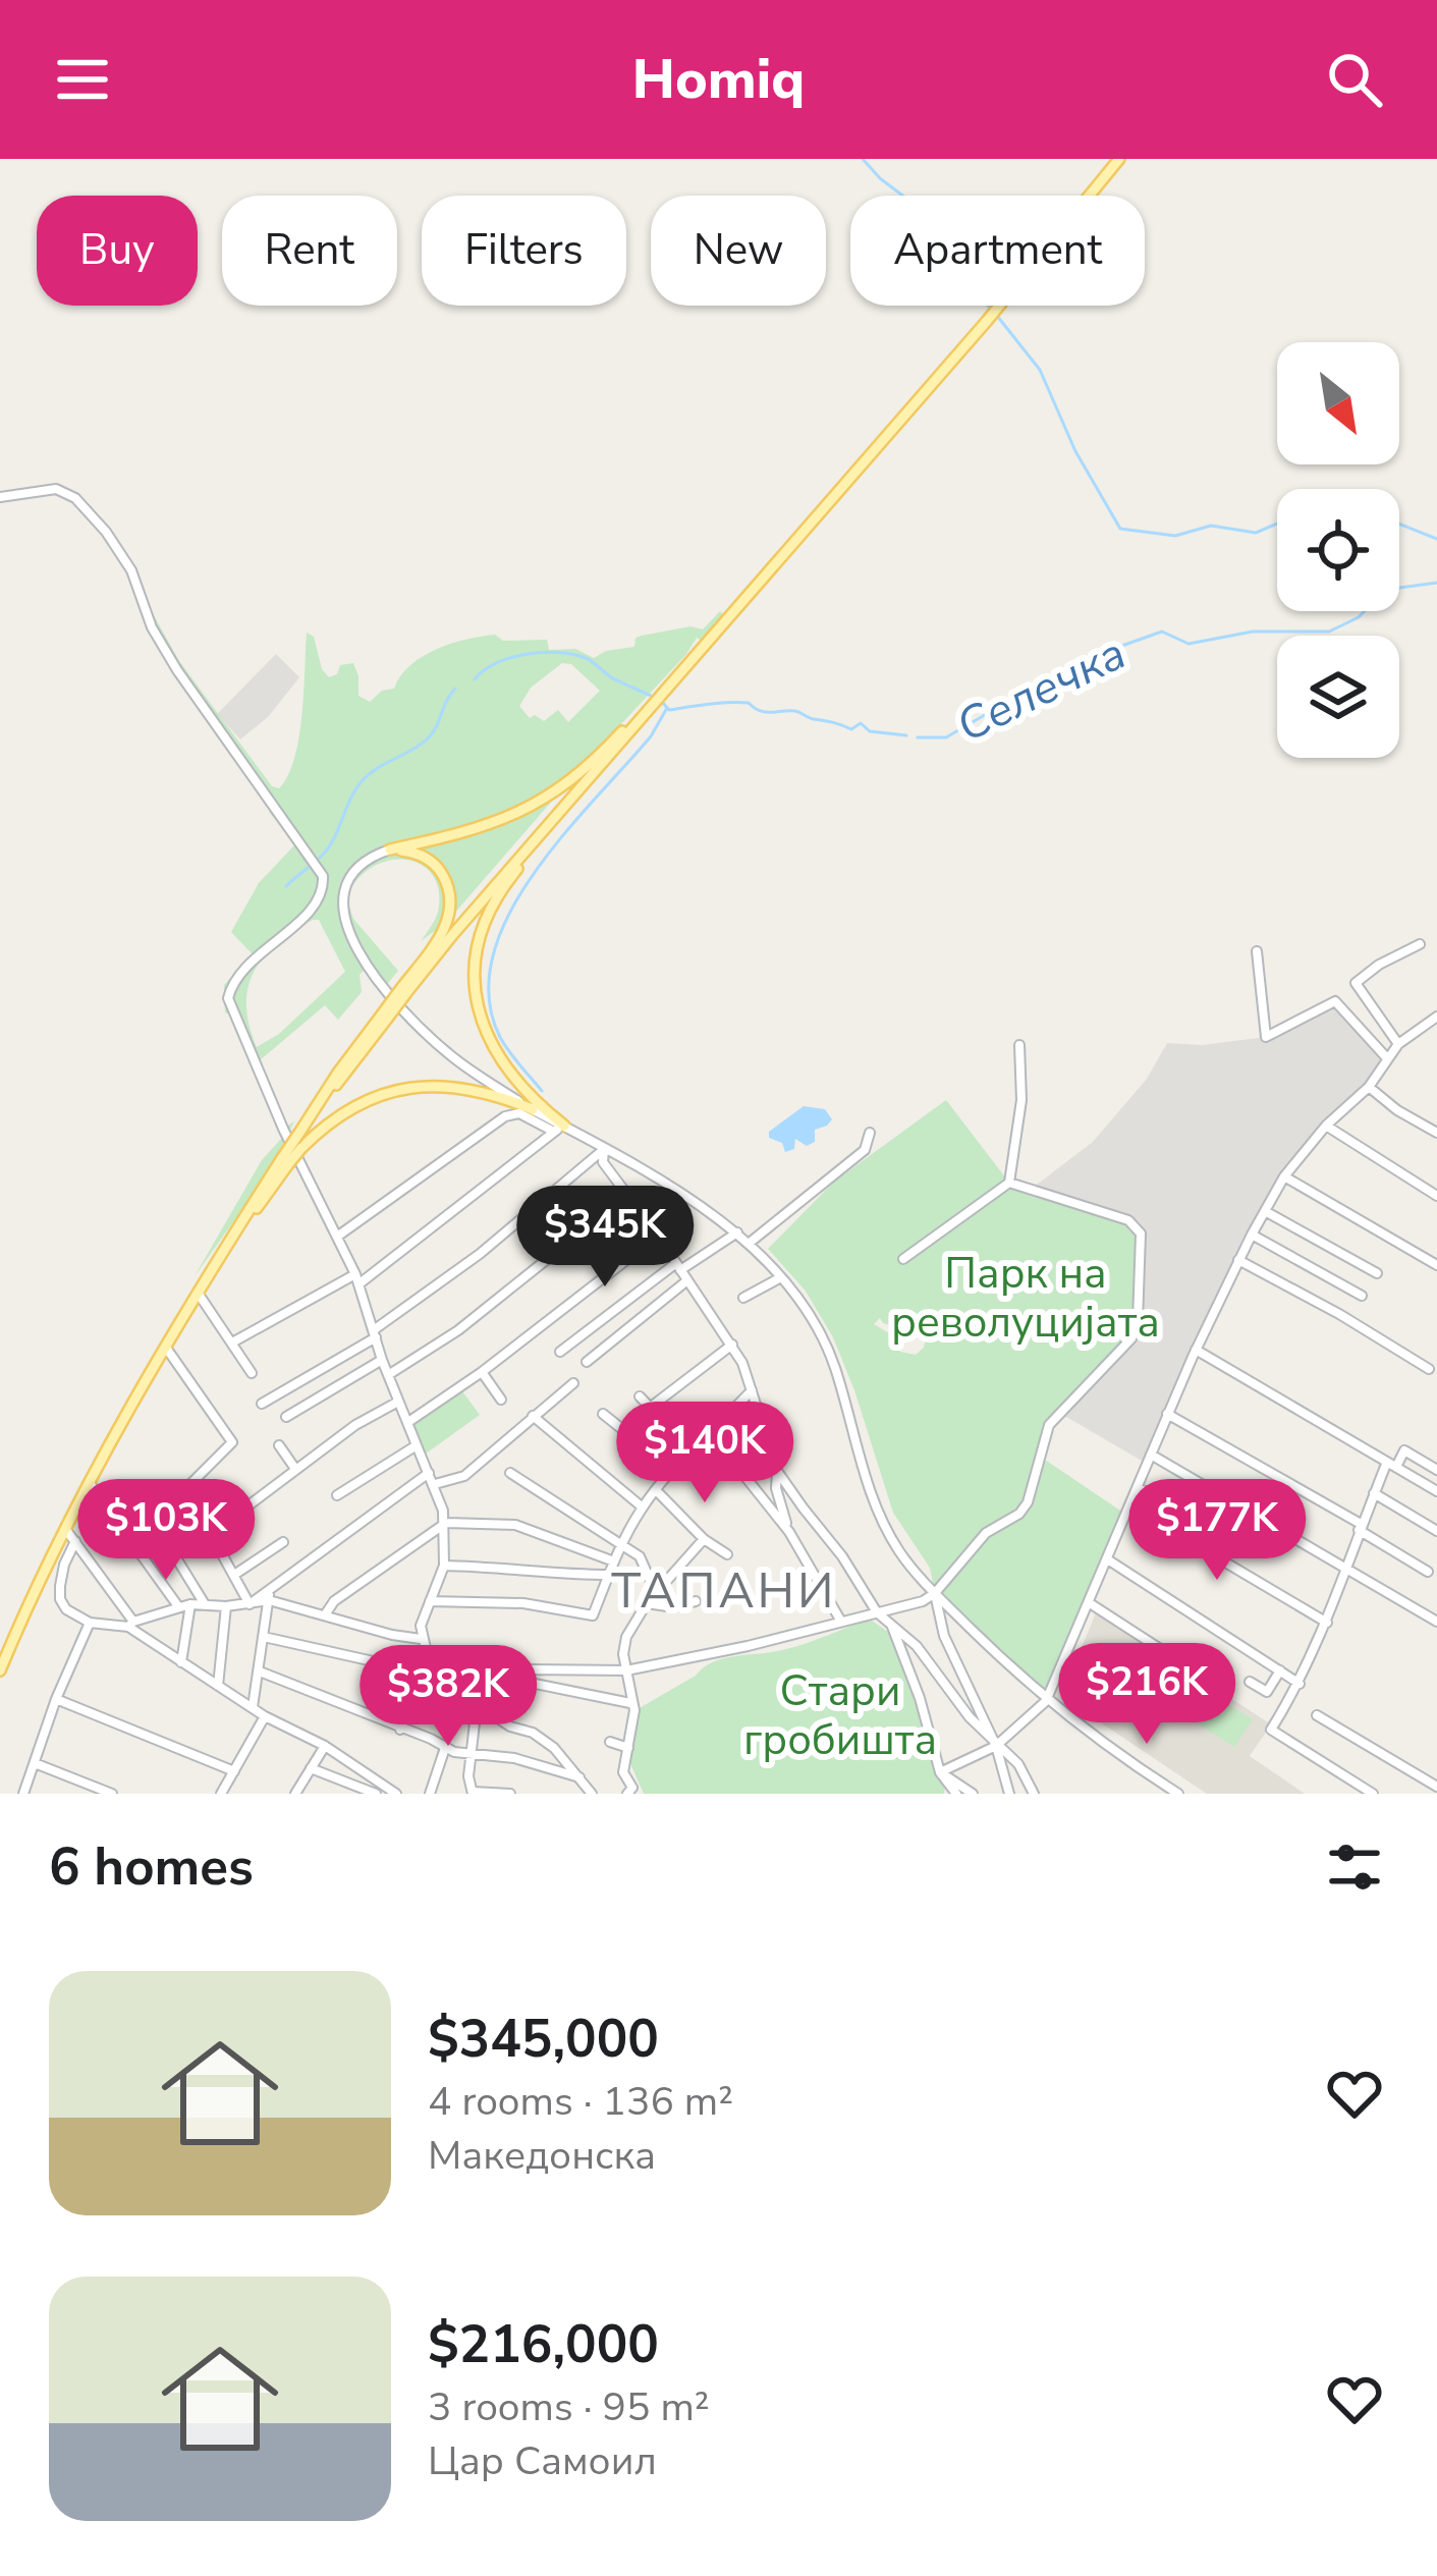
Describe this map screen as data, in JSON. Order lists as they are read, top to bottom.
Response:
{
  "districts": ["ТАПАНИ"],
  "water": ["Селечка"],
  "parks": ["Парк на револуцијата", "Стари гробишта"],
  "north": "bottom right",
  "page": {
    "header": "Homiq",
    "chip": [
      "Buy",
      "Rent",
      "Filters",
      "New",
      "Apartment"
    ],
    "price": [
      "$345K",
      "$140K",
      "$103K",
      "$177K",
      "$216K",
      "$382K"
    ],
    "heading": "6 homes",
    "list": [
      {
        "name": "$345,000",
        "note": "4 rooms · 136 m² · Македонска"
      },
      {
        "name": "$216,000",
        "note": "3 rooms · 95 m² · Цар Самоил"
      }
    ]
  }
}
